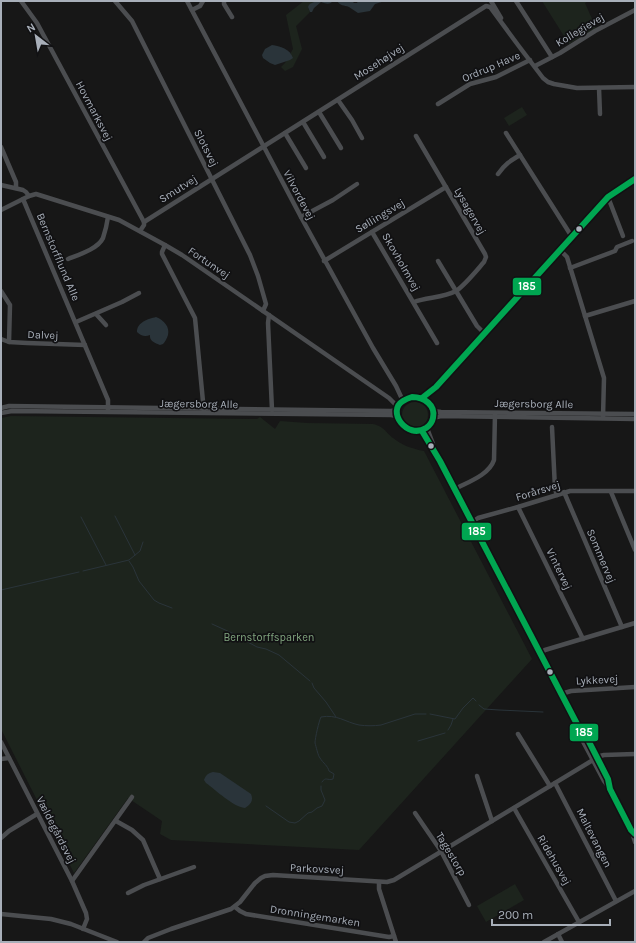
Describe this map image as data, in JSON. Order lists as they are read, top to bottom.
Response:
{
  "streets": {
    "street": [
      "Kollegievej",
      "Mosehøjvej",
      "Ordrup Have",
      "Hovmarksvej",
      "Slotsvej",
      "Smutvej",
      "Vilvordevej",
      "Lysagervej",
      "Søllingsvej",
      "Bernstorfflund Alle",
      "Skovholmvej",
      "Fortunvej",
      "Dalvej",
      "Jægersborg Alle",
      "Forårsvej",
      "Sommervej",
      "Vintervej",
      "Lykkevej",
      "Vældegårdsvej",
      "Maltevangen",
      "Tagestorp",
      "Ridehusvej",
      "Parkovsvej",
      "Dronningemarken"
    ]
  },
  "crossings": [
    ["Kollegievej", "Mosehøjvej"],
    ["Mosehøjvej", "Ordrup Have"],
    ["Mosehøjvej", "Smutvej"],
    ["Mosehøjvej", "Vilvordevej"],
    ["Hovmarksvej", "Smutvej"],
    ["Slotsvej", "Smutvej"],
    ["Slotsvej", "Fortunvej"],
    ["Smutvej", "Vilvordevej"],
    ["Vilvordevej", "Søllingsvej"],
    ["Vilvordevej", "Fortunvej"],
    ["Vilvordevej", "Jægersborg Alle"],
    ["Lysagervej", "Søllingsvej"],
    ["Lysagervej", "Skovholmvej"],
    ["Søllingsvej", "Skovholmvej"],
    ["Bernstorfflund Alle", "Dalvej"],
    ["Bernstorfflund Alle", "Jægersborg Alle"],
    ["Fortunvej", "Jægersborg Alle"],
    ["Forårsvej", "Sommervej"],
    ["Forårsvej", "Vintervej"],
    ["Maltevangen", "Parkovsvej"],
    ["Tagestorp", "Parkovsvej"],
    ["Ridehusvej", "Parkovsvej"],
    ["Parkovsvej", "Dronningemarken"]
  ],
  "parks": ["Bernstorffsparken"],
  "lines": ["transit line 185"],
  "scale_bar": "200 m",
  "north": "top left"
}
